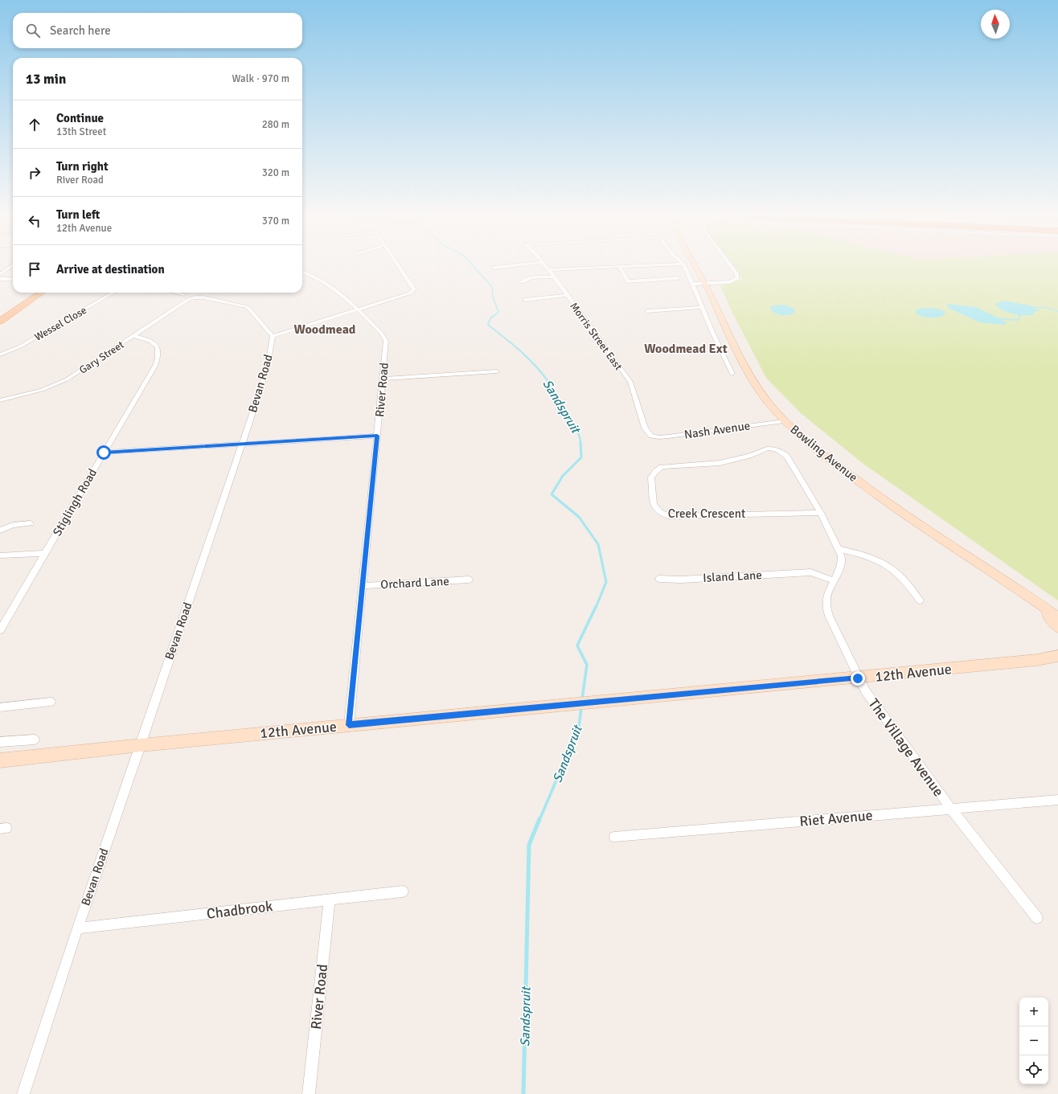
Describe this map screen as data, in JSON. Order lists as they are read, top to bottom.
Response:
{
  "streets": {
    "main road": ["Bowling Avenue", "12th Avenue"],
    "street": [
      "Wessel Close",
      "Morris Street East",
      "Gary Street",
      "Bevan Road",
      "River Road",
      "Nash Avenue",
      "Stiglingh Road",
      "Creek Crescent",
      "Island Lane",
      "Orchard Lane",
      "The Village Avenue",
      "Riet Avenue",
      "Chadbrook"
    ]
  },
  "crossings": [
    ["Morris Street East", "Nash Avenue"],
    ["Gary Street", "Bevan Road"],
    ["Gary Street", "Stiglingh Road"],
    ["Bevan Road", "12th Avenue"],
    ["Bevan Road", "Chadbrook"],
    ["River Road", "Orchard Lane"],
    ["River Road", "12th Avenue"],
    ["River Road", "Chadbrook"],
    ["Nash Avenue", "Bowling Avenue"],
    ["Creek Crescent", "The Village Avenue"],
    ["Island Lane", "The Village Avenue"],
    ["12th Avenue", "The Village Avenue"],
    ["The Village Avenue", "Riet Avenue"]
  ],
  "districts": ["Woodmead", "Woodmead Ext"],
  "water": ["Sandspruit"],
  "north": "top",
  "page": {
    "search": "Search here",
    "heading": ["13 min", "Walk · 970 m"],
    "list": [
      ["Continue", "13th Street", "280 m"],
      ["Turn right", "River Road", "320 m"],
      ["Turn left", "12th Avenue", "370 m"],
      "Arrive at destination"
    ],
    "map_buttons": ["+", "−"]
  }
}
